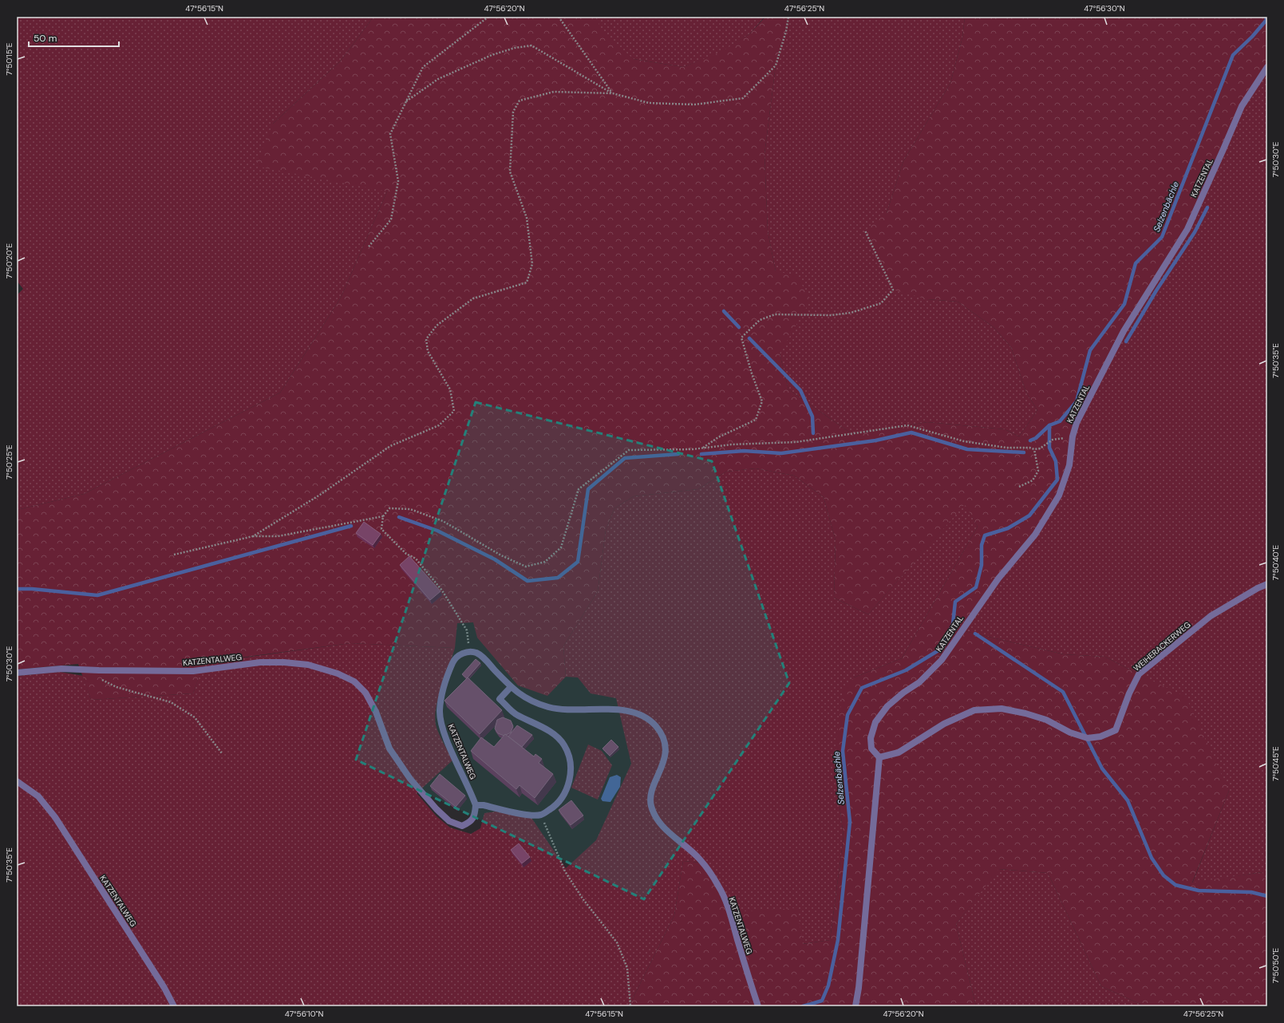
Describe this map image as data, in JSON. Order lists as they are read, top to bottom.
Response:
{
  "streets": {
    "street": ["KATZENTAL", "WEIHERACKERWEG", "KATZENTALWEG"]
  },
  "crossings": [
    ["KATZENTAL", "WEIHERACKERWEG"]
  ],
  "water": ["Selzenbächle"],
  "scale_bar": "50 m",
  "coordinates": [
    "47°56'15\"N",
    "47°56'20\"N",
    "47°56'25\"N",
    "47°56'30\"N",
    "7°50'15\"E",
    "7°50'30\"E",
    "7°50'20\"E",
    "7°50'35\"E",
    "7°50'25\"E",
    "7°50'40\"E",
    "7°50'45\"E",
    "7°50'50\"E",
    "47°56'10\"N"
  ]
}
